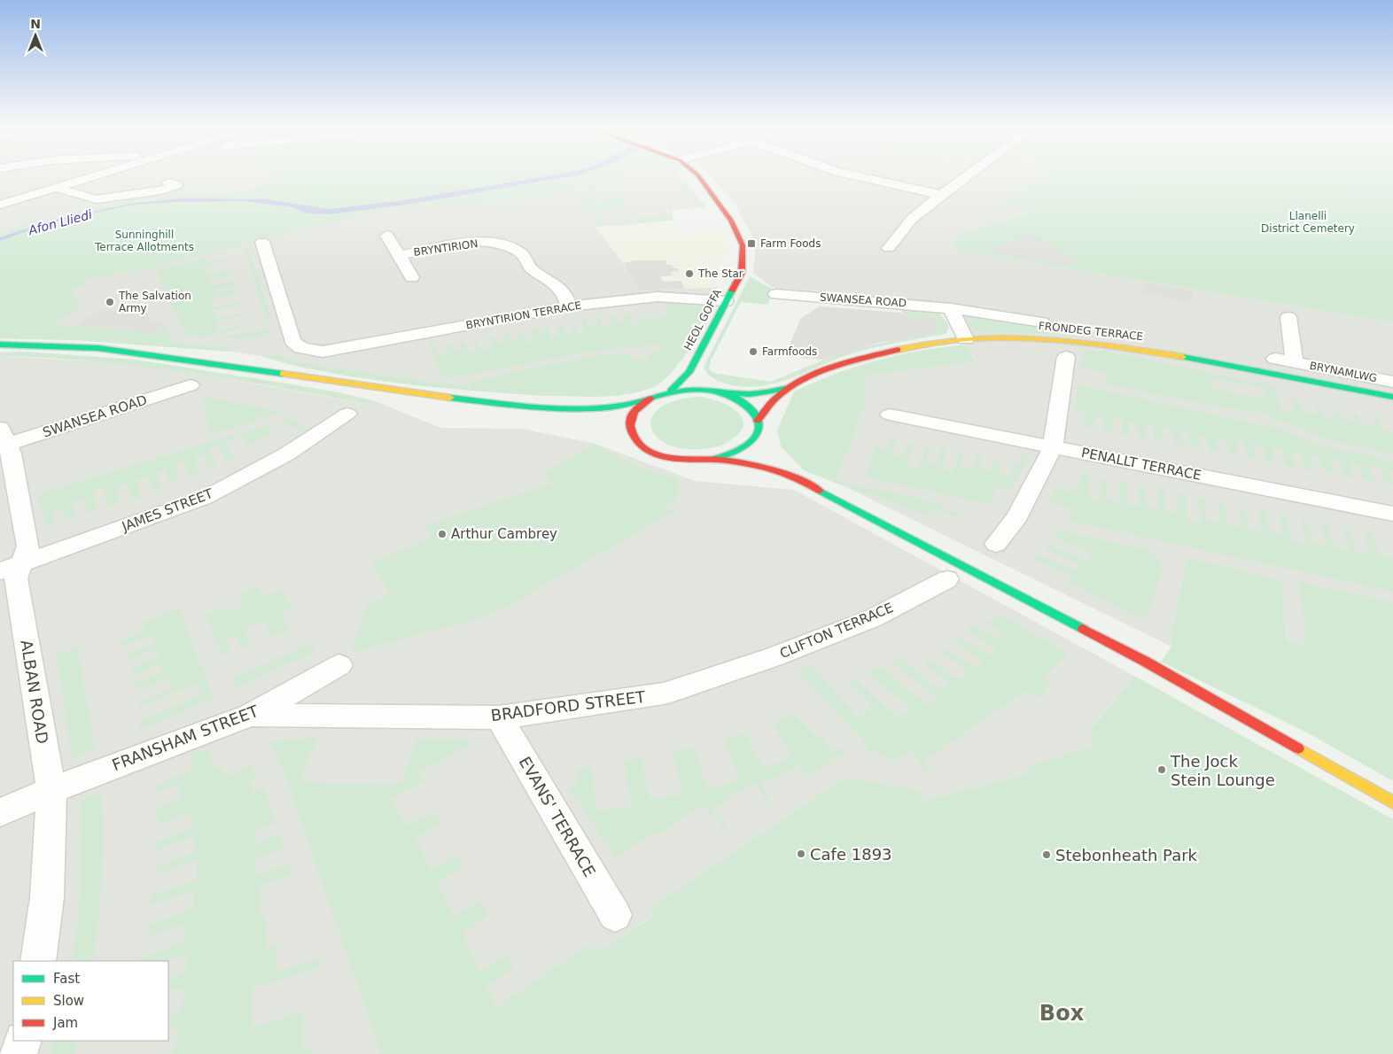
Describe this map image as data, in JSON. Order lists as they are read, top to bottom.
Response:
{
  "streets": {
    "street": [
      "BRYNTIRION",
      "SWANSEA ROAD",
      "BRYNTIRION TERRACE",
      "HEOL GOFFA",
      "FRONDEG TERRACE",
      "BRYNAMLWG",
      "PENALLT TERRACE",
      "JAMES STREET",
      "CLIFTON TERRACE",
      "ALBAN ROAD",
      "BRADFORD STREET",
      "FRANSHAM STREET",
      "EVANS' TERRACE"
    ]
  },
  "crossings": [
    ["BRYNTIRION", "BRYNTIRION TERRACE"],
    ["SWANSEA ROAD", "ALBAN ROAD"],
    ["BRYNTIRION TERRACE", "HEOL GOFFA"],
    ["HEOL GOFFA", "FRONDEG TERRACE"],
    ["JAMES STREET", "ALBAN ROAD"],
    ["CLIFTON TERRACE", "BRADFORD STREET"],
    ["ALBAN ROAD", "FRANSHAM STREET"],
    ["BRADFORD STREET", "FRANSHAM STREET"],
    ["BRADFORD STREET", "EVANS' TERRACE"]
  ],
  "districts": ["Box"],
  "water": ["Afon Lliedi"],
  "parks": ["Llanelli District Cemetery", "Sunninghill Terrace Allotments"],
  "places": {
    "transit": ["Farm Foods"],
    "other": [
      "The Star",
      "The Salvation Army",
      "Farmfoods",
      "Arthur Cambrey",
      "The Jock Stein Lounge",
      "Cafe 1893",
      "Stebonheath Park"
    ]
  },
  "legend": ["Fast", "Slow", "Jam"],
  "north": "top"
}
